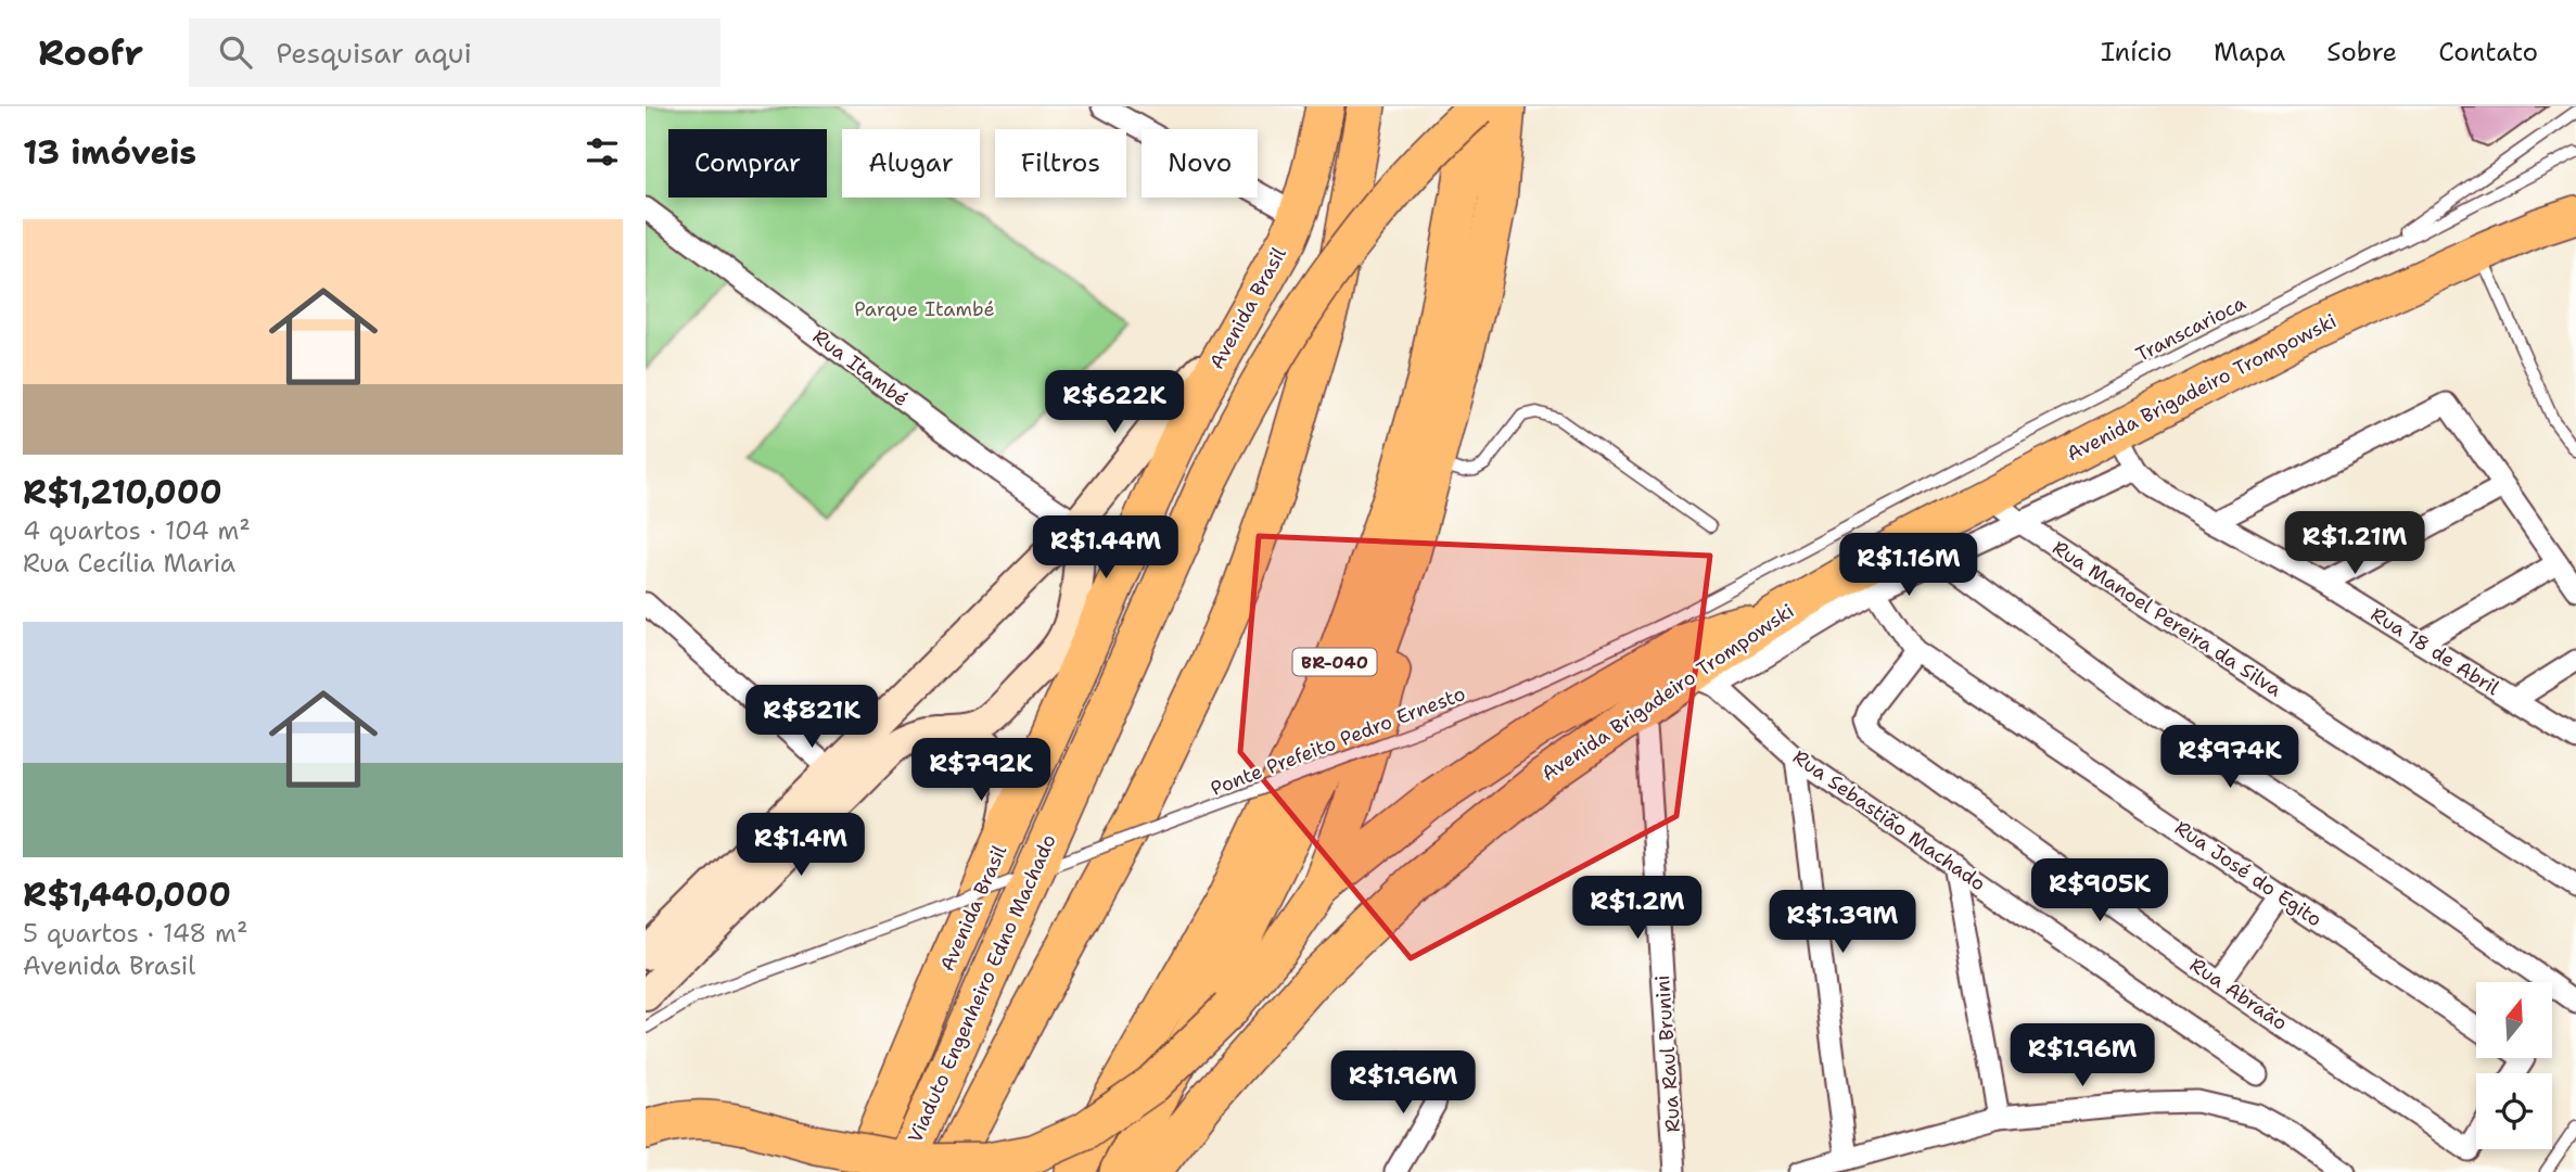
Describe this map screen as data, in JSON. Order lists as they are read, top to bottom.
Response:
{
  "streets": {
    "highway": [
      "Avenida Brasil",
      "Avenida Brigadeiro Trompowski",
      "BR-040",
      "Viaduto Engenheiro Edno Machado"
    ],
    "street": [
      "Rua Itambé",
      "Rua Manoel Pereira da Silva",
      "Rua 18 de Abril",
      "Rua Sebastião Machado",
      "Rua José do Egito",
      "Rua Abraão",
      "Rua Raul Brunini"
    ],
    "lane": ["Transcarioca", "Ponte Prefeito Pedro Ernesto"]
  },
  "crossings": [
    ["Transcarioca", "Ponte Prefeito Pedro Ernesto"],
    ["Avenida Brigadeiro Trompowski", "Rua Manoel Pereira da Silva"],
    ["Avenida Brigadeiro Trompowski", "Rua 18 de Abril"],
    ["Avenida Brigadeiro Trompowski", "Rua Sebastião Machado"],
    ["Avenida Brigadeiro Trompowski", "Rua Raul Brunini"],
    ["Rua José do Egito", "Rua Abraão"]
  ],
  "parks": ["Parque Itambé"],
  "north": "top",
  "page": {
    "header": "Roofr",
    "search": "Pesquisar aqui",
    "nav": [
      "Início",
      "Mapa",
      "Sobre",
      "Contato"
    ],
    "heading": "13 imóveis",
    "chip": [
      "Comprar",
      "Alugar",
      "Filtros",
      "Novo"
    ],
    "list": [
      {
        "name": "R$1,210,000",
        "note": "4 quartos · 104 m² · Rua Cecília Maria"
      },
      {
        "name": "R$1,440,000",
        "note": "5 quartos · 148 m² · Avenida Brasil"
      }
    ],
    "price": [
      "R$622K",
      "R$1.21M",
      "R$1.44M",
      "R$1.16M",
      "R$821K",
      "R$974K",
      "R$792K",
      "R$1.4M",
      "R$905K",
      "R$1.2M",
      "R$1.39M",
      "R$1.96M",
      "R$1.96M"
    ]
  }
}
